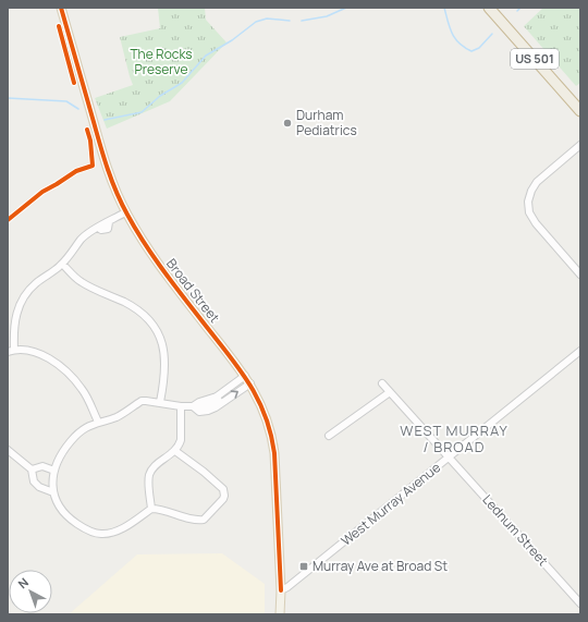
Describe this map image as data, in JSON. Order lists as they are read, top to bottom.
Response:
{
  "streets": {
    "highway": ["US 501"],
    "main road": ["Broad Street"],
    "street": ["West Murray Avenue", "Lednum Street"]
  },
  "crossings": [
    ["Broad Street", "West Murray Avenue"],
    ["West Murray Avenue", "Lednum Street"]
  ],
  "districts": ["WEST MURRAY / BROAD"],
  "parks": ["The Rocks Preserve"],
  "places": {
    "other": ["Durham Pediatrics"],
    "transit": ["Murray Ave at Broad St"]
  },
  "north": "top left"
}
